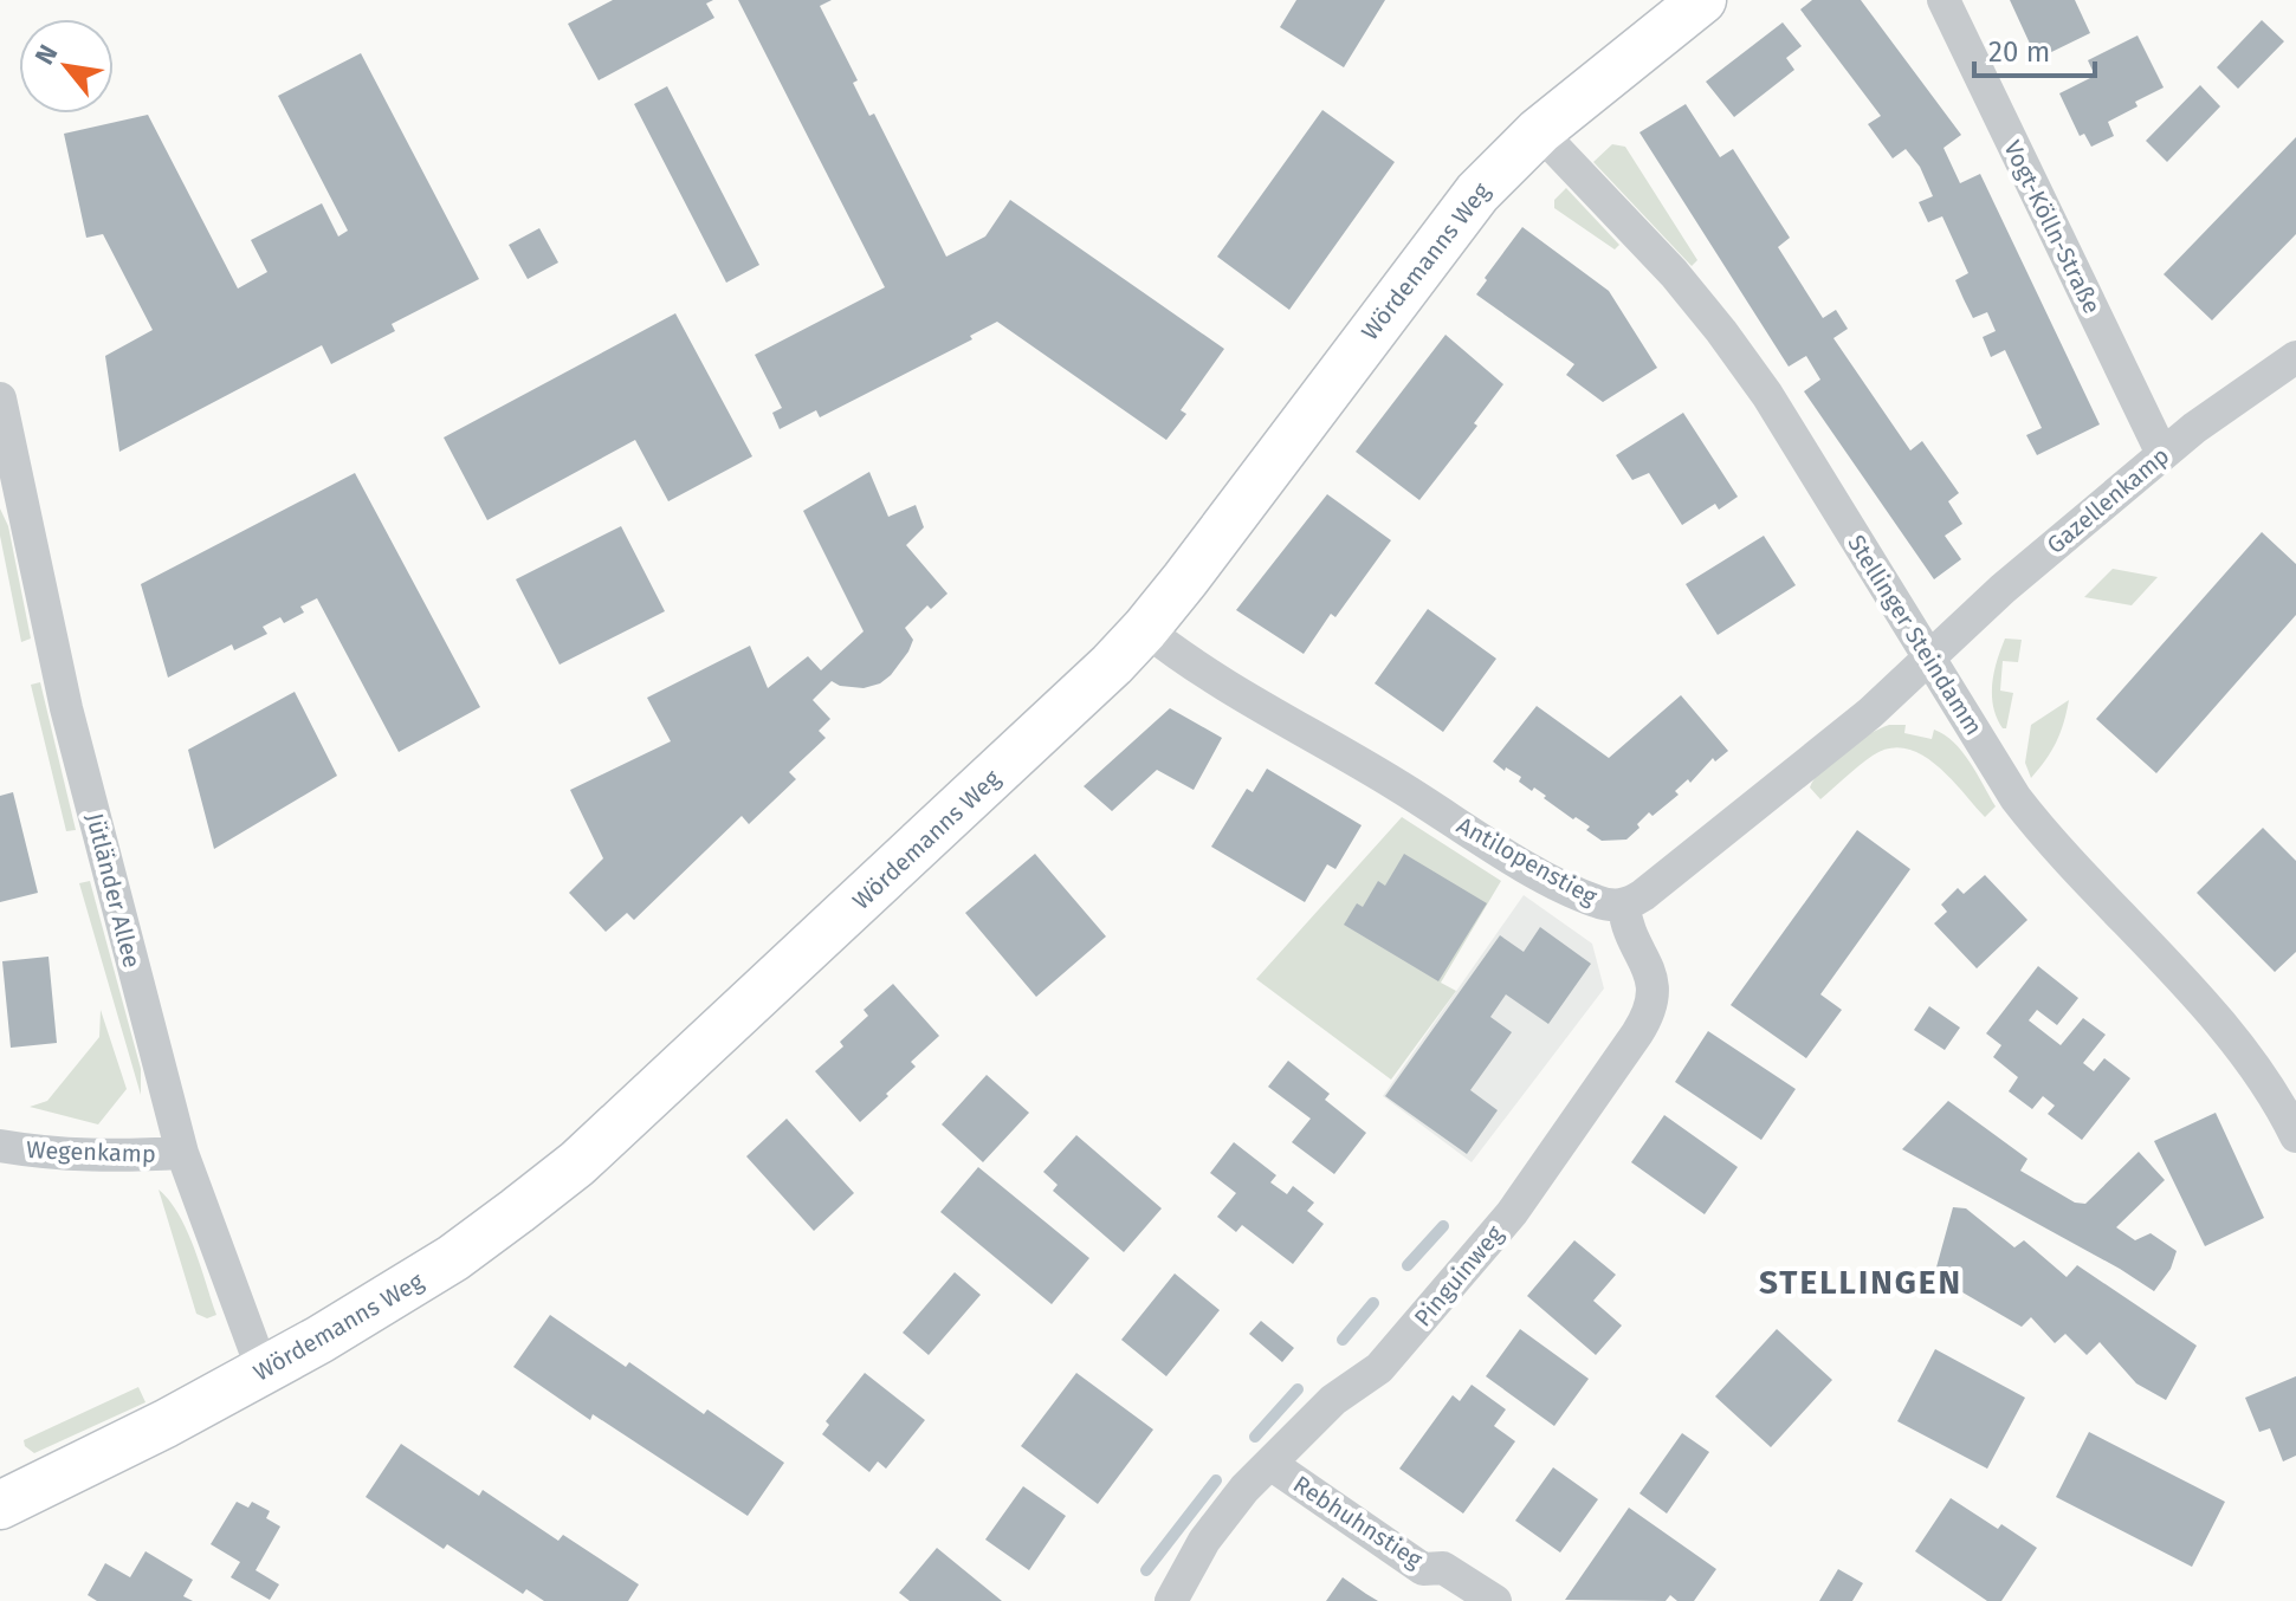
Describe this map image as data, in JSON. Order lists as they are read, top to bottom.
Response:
{
  "streets": {
    "street": [
      "Vogt-Kölln-Straße",
      "Wördemanns Weg",
      "Gazellenkamp",
      "Stellinger Steindamm",
      "Antilopenstieg",
      "Jütländer Allee",
      "Wegenkamp",
      "Pinguinweg",
      "Rebhuhnstieg"
    ]
  },
  "crossings": [
    ["Vogt-Kölln-Straße", "Gazellenkamp"],
    ["Wördemanns Weg", "Stellinger Steindamm"],
    ["Wördemanns Weg", "Antilopenstieg"],
    ["Wördemanns Weg", "Jütländer Allee"],
    ["Gazellenkamp", "Stellinger Steindamm"],
    ["Gazellenkamp", "Antilopenstieg"],
    ["Stellinger Steindamm", "Antilopenstieg"],
    ["Antilopenstieg", "Pinguinweg"],
    ["Jütländer Allee", "Wegenkamp"],
    ["Pinguinweg", "Rebhuhnstieg"]
  ],
  "districts": ["STELLINGEN"],
  "scale_bar": "20 m",
  "north": "top left"
}
